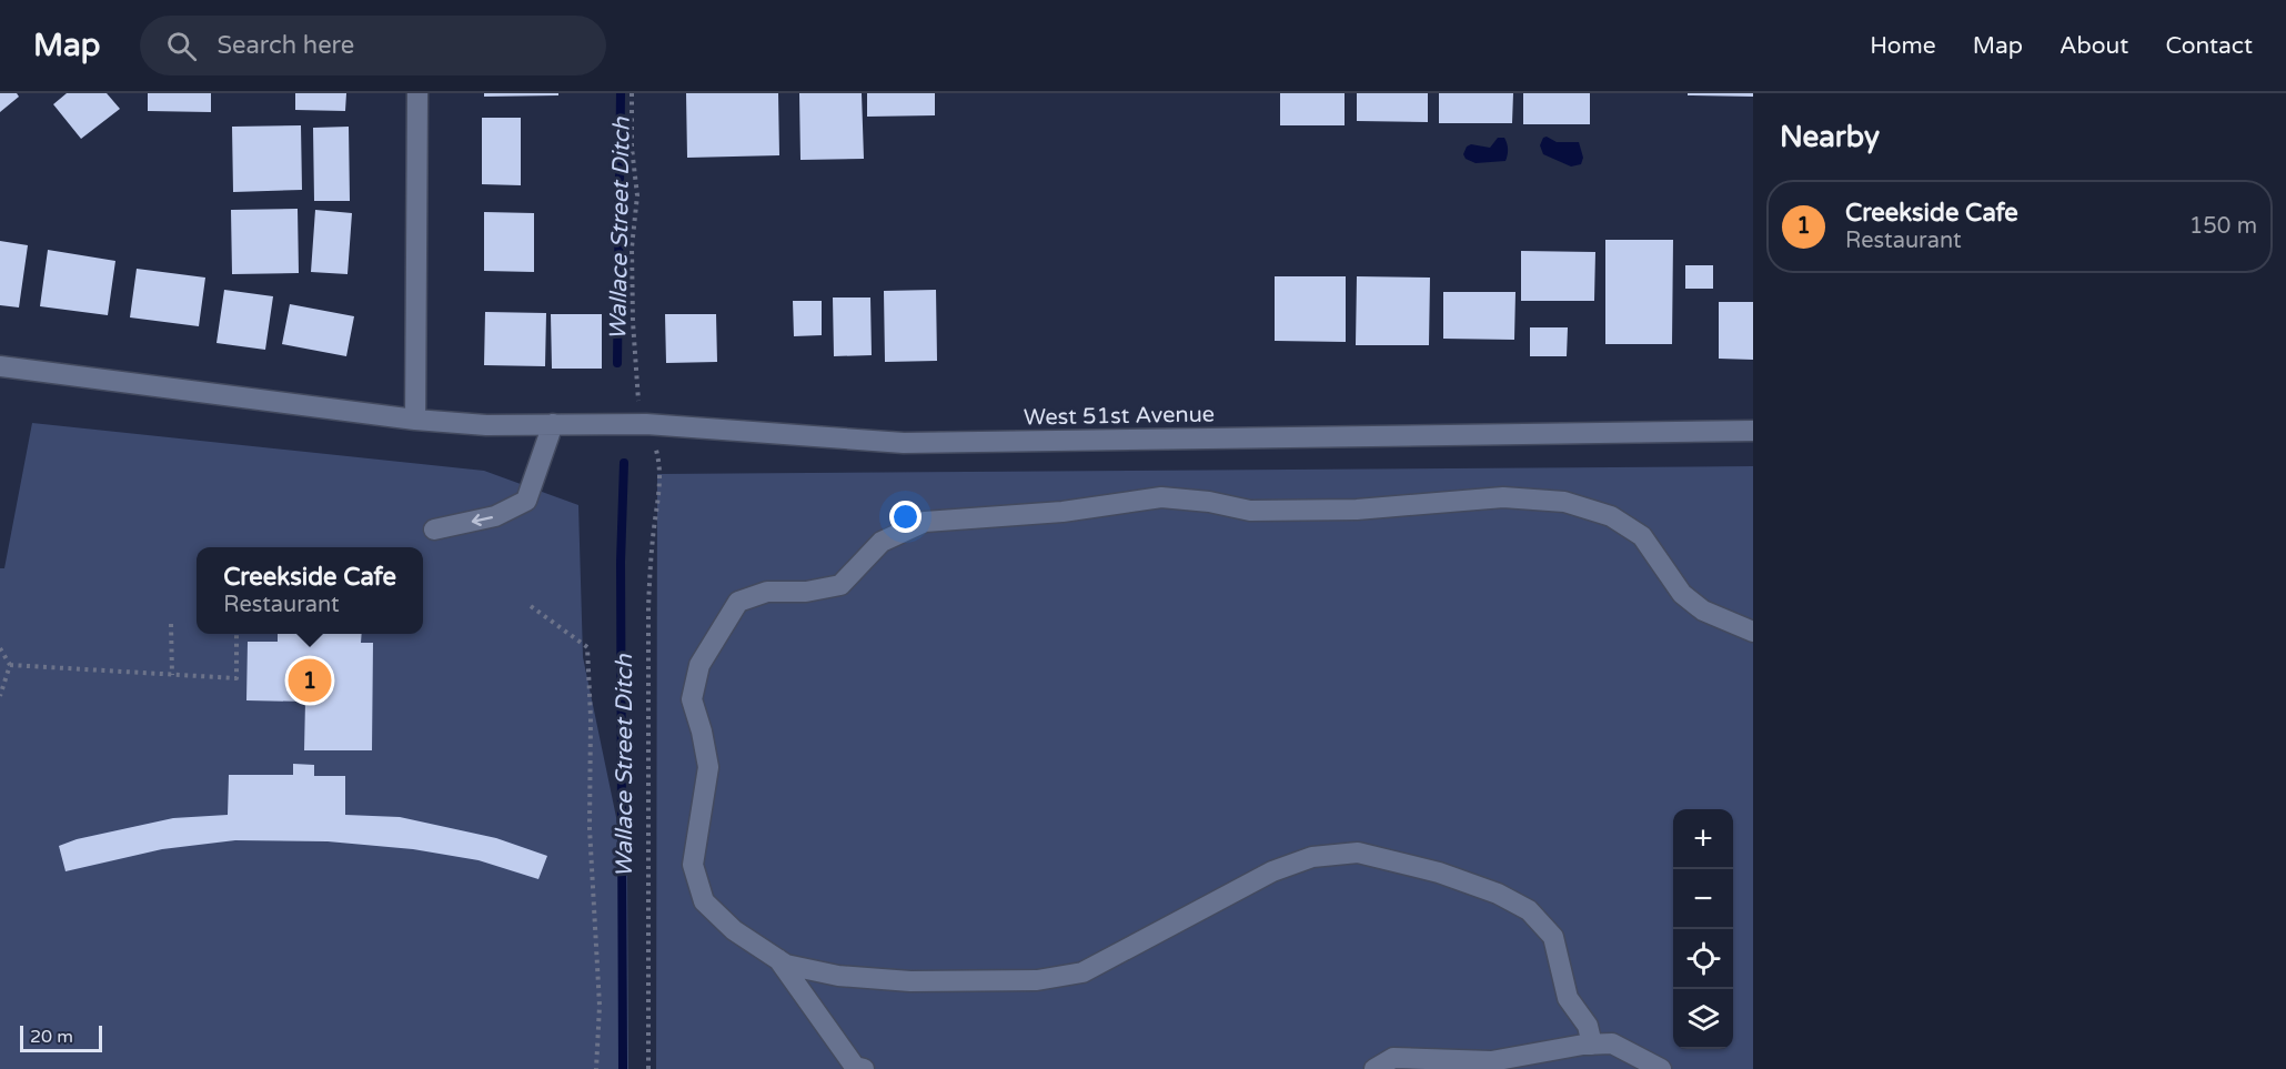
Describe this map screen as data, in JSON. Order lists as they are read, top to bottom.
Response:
{
  "streets": {
    "street": ["West 51st Avenue"]
  },
  "water": ["Wallace Street Ditch"],
  "scale_bar": "20 m",
  "page": {
    "header": "Map",
    "search": "Search here",
    "nav": [
      "Home",
      "Map",
      "About",
      "Contact"
    ],
    "heading": "Nearby",
    "list": [
      {
        "mark": "1",
        "name": "Creekside Cafe",
        "note": "Restaurant",
        "value": "150 m"
      }
    ],
    "popup": ["Creekside Cafe", "Restaurant"],
    "pins": "1",
    "map_buttons": ["+", "−"],
    "scale": "20 m"
  }
}
